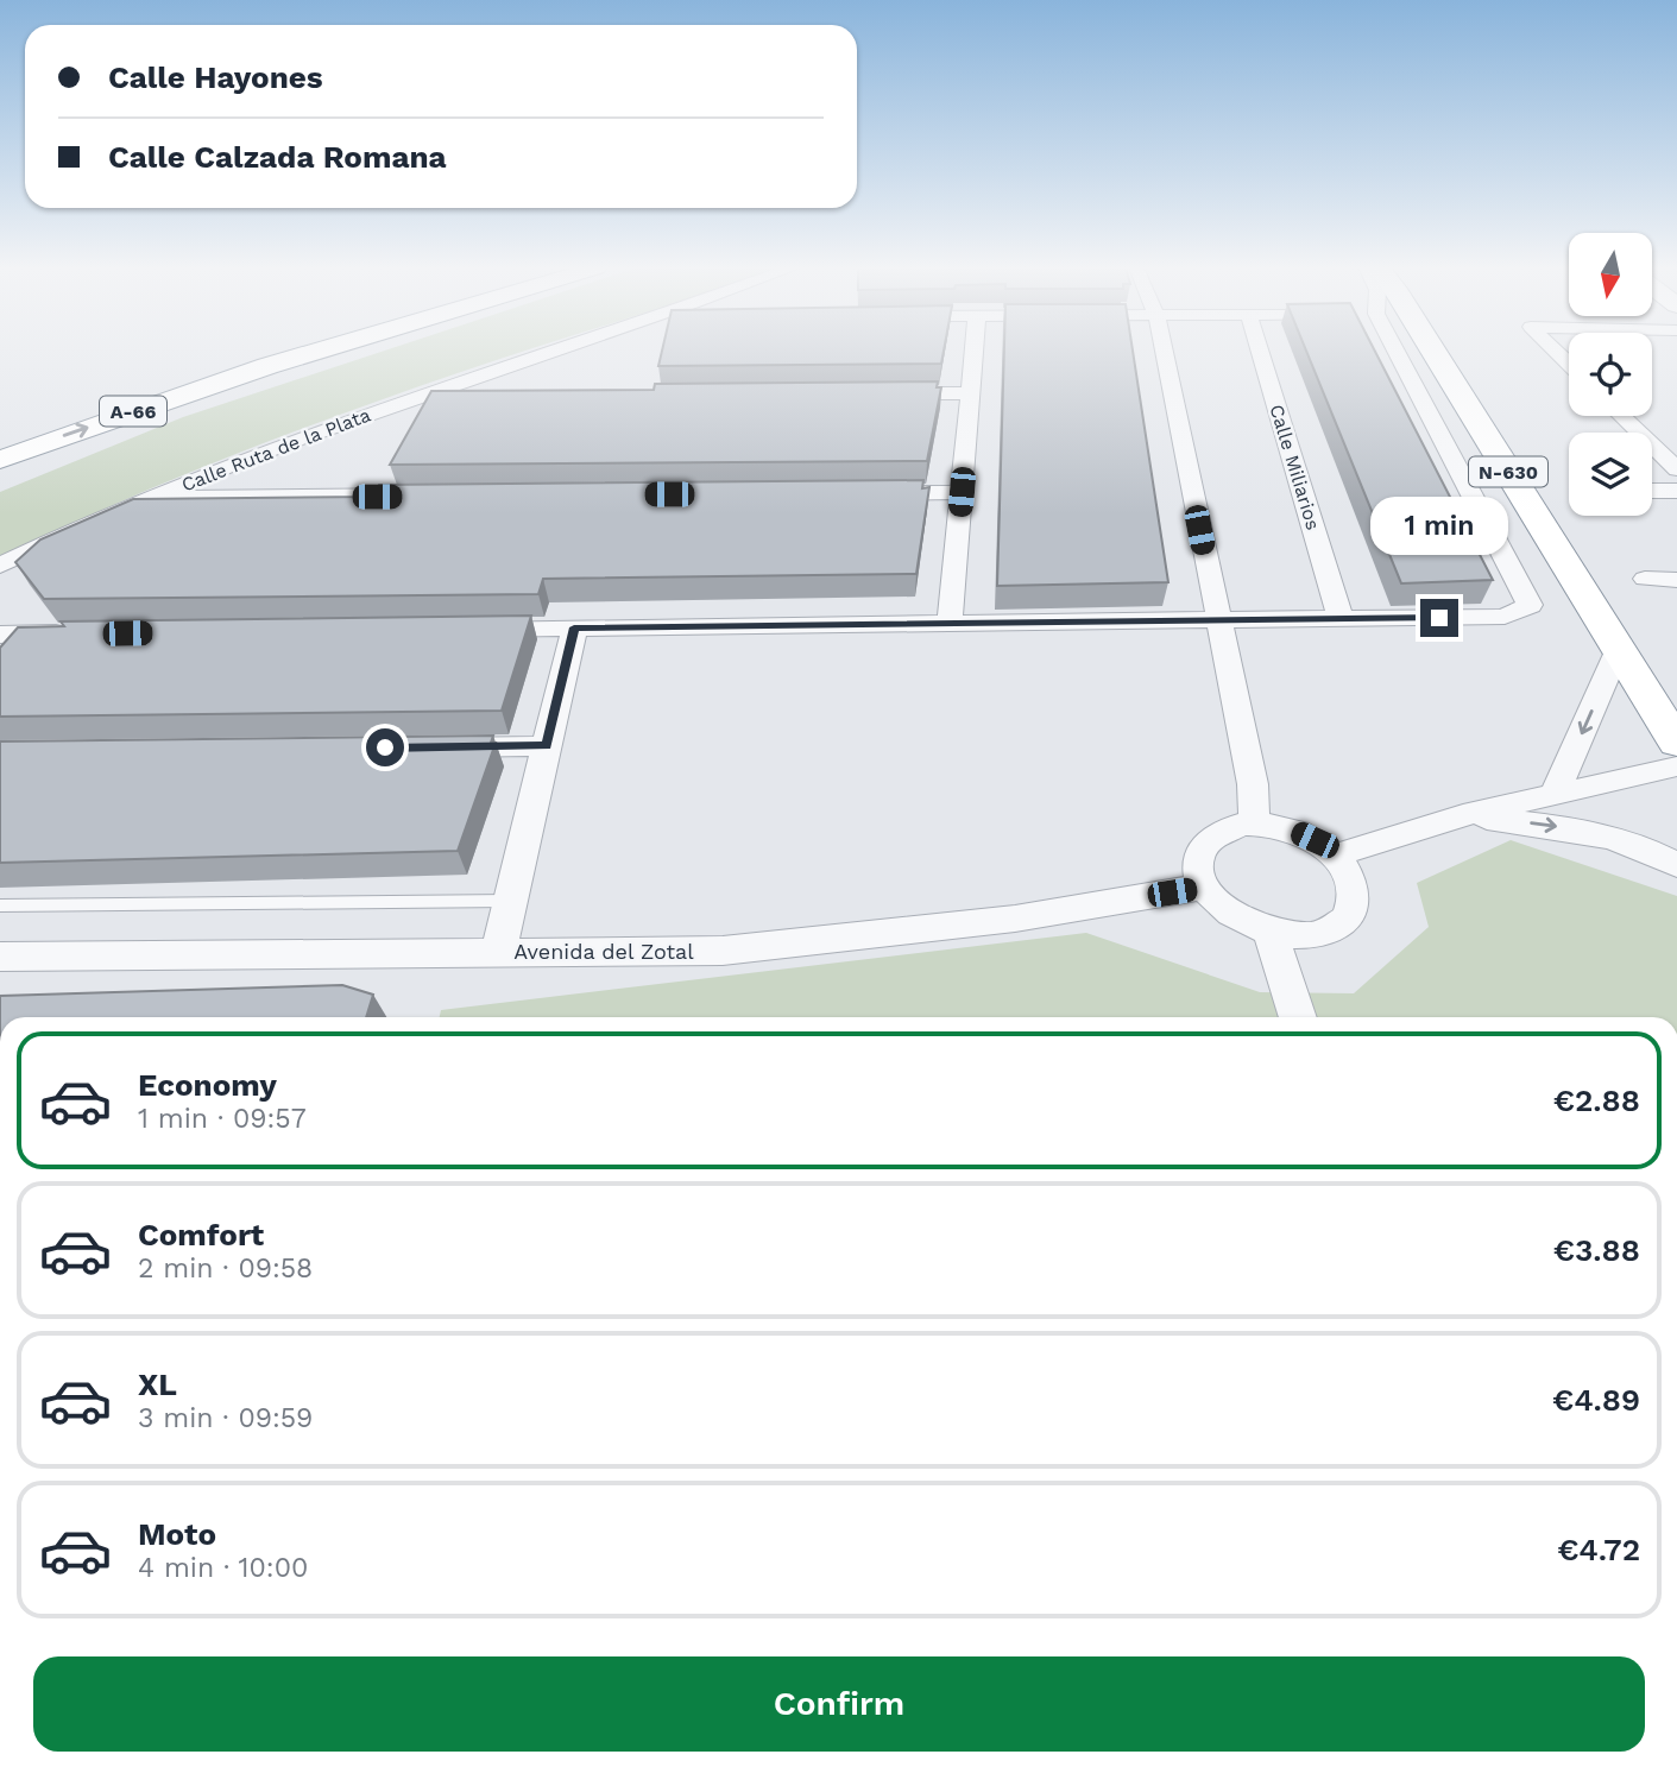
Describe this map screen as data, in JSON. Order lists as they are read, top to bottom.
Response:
{
  "streets": {
    "main road": ["A-66", "N-630"],
    "street": ["Calle Ruta de la Plata", "Calle Miliarios", "Avenida del Zotal"]
  },
  "north": "bottom",
  "page": {
    "banner": ["Calle Hayones", "Calle Calzada Romana"],
    "bubble": "1 min",
    "list": [
      {
        "name": "Economy",
        "note": "1 min · 09:57",
        "value": "€2.88"
      },
      {
        "name": "Comfort",
        "note": "2 min · 09:58",
        "value": "€3.88"
      },
      {
        "name": "XL",
        "note": "3 min · 09:59",
        "value": "€4.89"
      },
      {
        "name": "Moto",
        "note": "4 min · 10:00",
        "value": "€4.72"
      }
    ],
    "buttons": "Confirm"
  }
}
